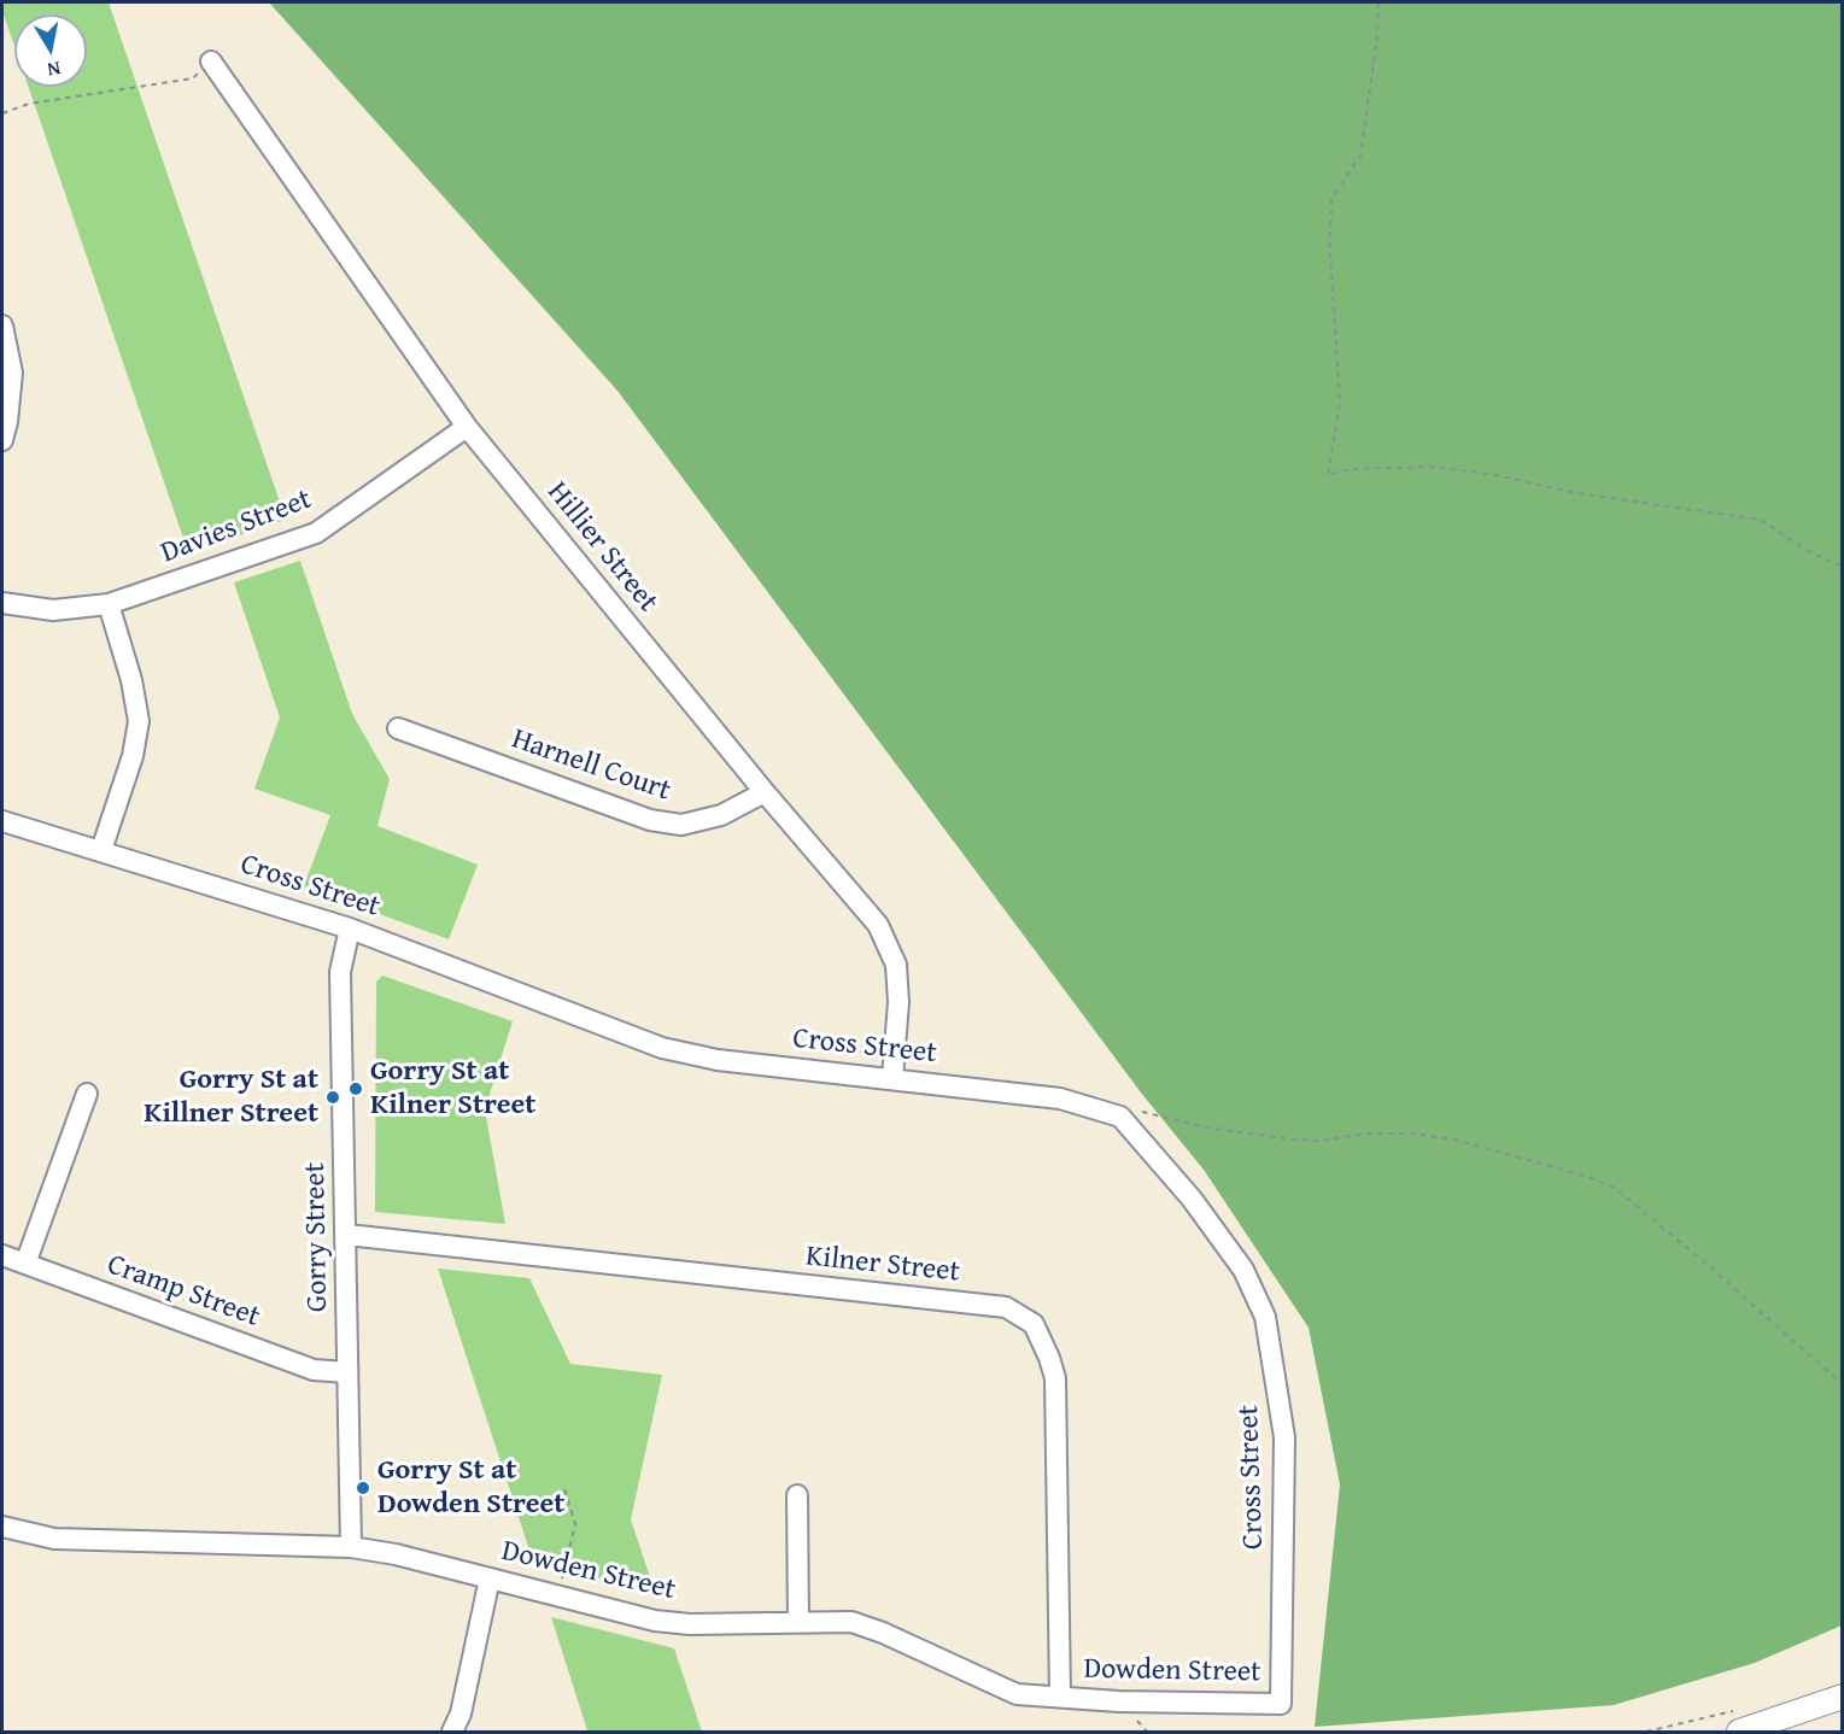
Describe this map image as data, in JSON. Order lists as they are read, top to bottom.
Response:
{
  "streets": {
    "street": [
      "Davies Street",
      "Hillier Street",
      "Harnell Court",
      "Cross Street",
      "Gorry Street",
      "Kilner Street",
      "Cramp Street",
      "Dowden Street"
    ]
  },
  "crossings": [
    ["Davies Street", "Hillier Street"],
    ["Hillier Street", "Harnell Court"],
    ["Hillier Street", "Cross Street"],
    ["Cross Street", "Gorry Street"],
    ["Cross Street", "Dowden Street"],
    ["Gorry Street", "Kilner Street"],
    ["Gorry Street", "Cramp Street"],
    ["Gorry Street", "Dowden Street"],
    ["Kilner Street", "Dowden Street"]
  ],
  "places": ["Gorry St at Kilner Street", "Gorry St at Killner Street", "Gorry St at Dowden Street"],
  "north": "bottom"
}
